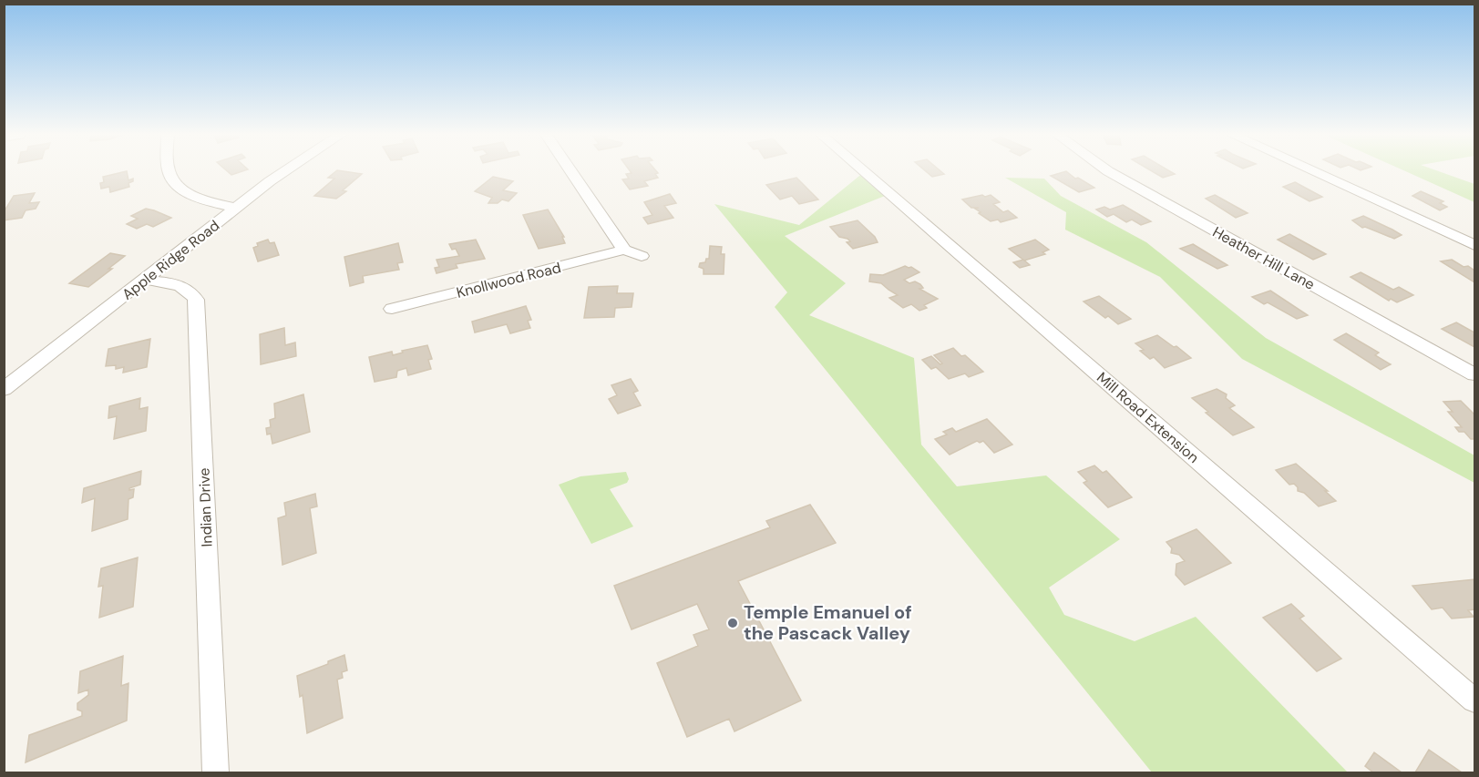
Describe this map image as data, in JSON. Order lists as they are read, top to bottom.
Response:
{
  "streets": {
    "street": [
      "Heather Hill Lane",
      "Apple Ridge Road",
      "Knollwood Road",
      "Mill Road Extension",
      "Indian Drive"
    ]
  },
  "crossings": [
    ["Apple Ridge Road", "Indian Drive"]
  ],
  "places": ["Temple Emanuel of the Pascack Valley"]
}
